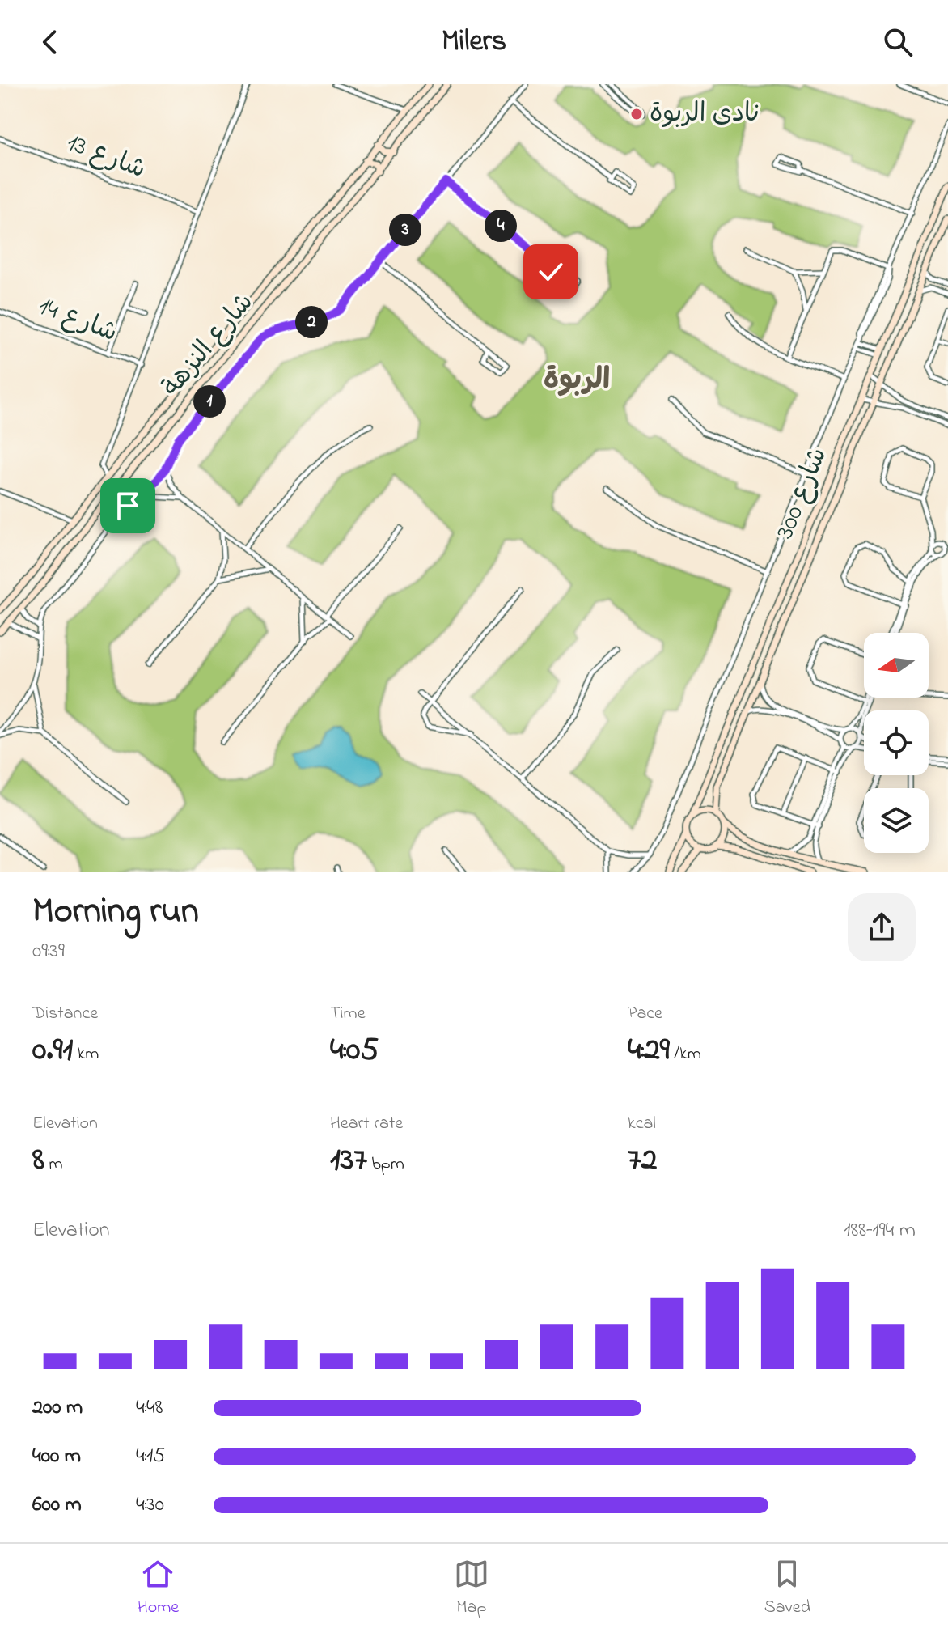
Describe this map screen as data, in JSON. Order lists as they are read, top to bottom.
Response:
{
  "streets": {
    "street": [
      "شارع 13",
      "شارع 14",
      "شارع النزهة",
      "شارع 300"
    ]
  },
  "districts": ["الربوة"],
  "places": ["نادى الربوة"],
  "north": "left",
  "page": {
    "header": "Milers",
    "pins": [
      "4",
      "3",
      "2",
      "1"
    ],
    "heading": ["Morning run", "09:39"],
    "stats": [
      ["Distance", "0.91 km"],
      ["Time", "4:05"],
      ["Pace", "4:29 /km"],
      ["Elevation", "8 m"],
      ["Heart rate", "137 bpm"],
      ["kcal", "72"]
    ],
    "chart": ["Elevation", "188–194 m"],
    "list": [
      {
        "name": "200 m",
        "note": "4:48"
      },
      {
        "name": "400 m",
        "note": "4:15"
      },
      {
        "name": "600 m",
        "note": "4:30"
      }
    ],
    "tabs": ["Home", "Map", "Saved"]
  }
}
